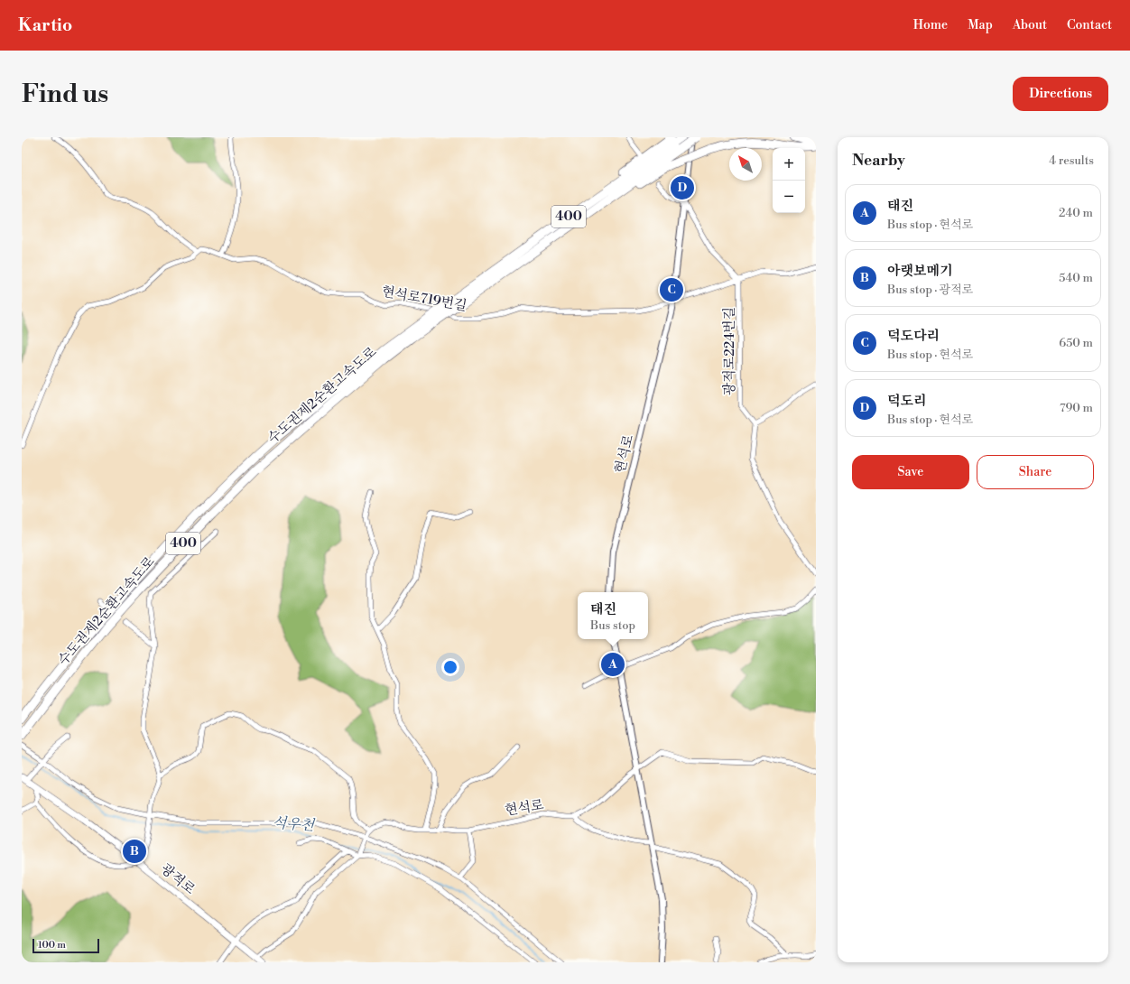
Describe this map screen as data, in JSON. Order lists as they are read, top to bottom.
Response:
{
  "streets": {
    "highway": ["400", "수도권제2순환고속도로"],
    "main road": ["광적로"],
    "street": ["현석로719번길", "광적로224번길", "현석로"]
  },
  "crossings": [
    ["현석로719번길", "광적로224번길"],
    ["현석로719번길", "현석로"]
  ],
  "water": ["석우천"],
  "scale_bar": "100 m",
  "north": "top left",
  "page": {
    "header": "Kartio",
    "nav": [
      "Home",
      "Map",
      "About",
      "Contact"
    ],
    "buttons": [
      "Directions",
      ["Save", "Share"]
    ],
    "title": "Find us",
    "heading": ["Nearby", "4 results"],
    "map_buttons": ["+", "−"],
    "pins": [
      "D",
      "C",
      "A",
      "B"
    ],
    "list": [
      {
        "mark": "A",
        "name": "태진",
        "note": "Bus stop · 현석로",
        "value": "240 m"
      },
      {
        "mark": "B",
        "name": "아랫보메기",
        "note": "Bus stop · 광적로",
        "value": "540 m"
      },
      {
        "mark": "C",
        "name": "덕도다리",
        "note": "Bus stop · 현석로",
        "value": "650 m"
      },
      {
        "mark": "D",
        "name": "덕도리",
        "note": "Bus stop · 현석로",
        "value": "790 m"
      }
    ],
    "popup": ["태진", "Bus stop"],
    "scale": "100 m"
  }
}
